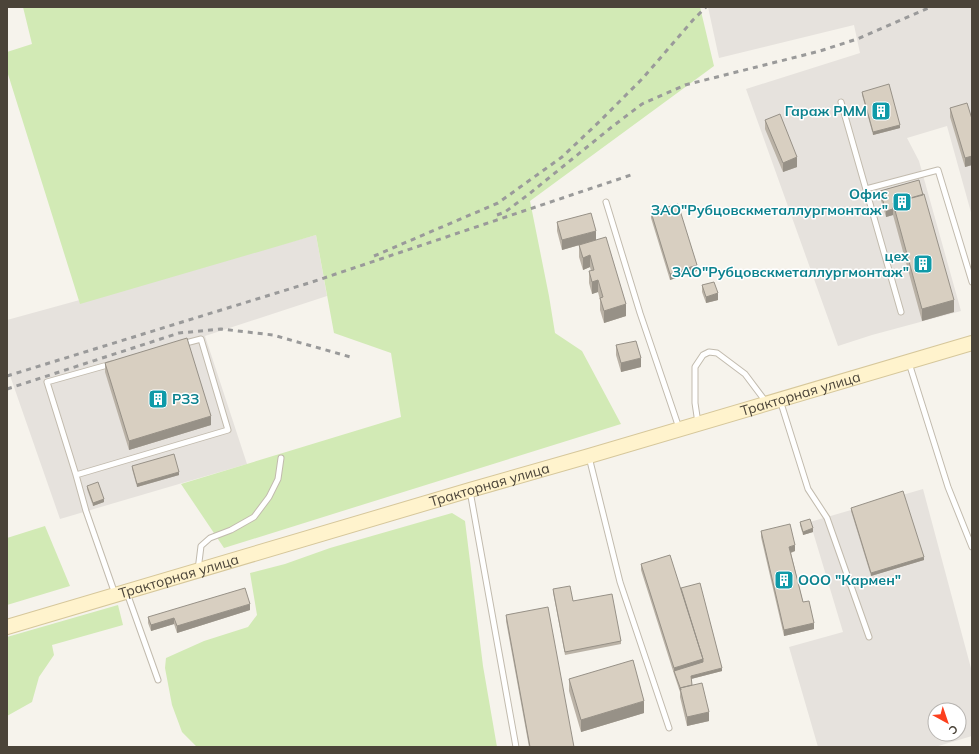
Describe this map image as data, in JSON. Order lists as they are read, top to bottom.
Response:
{
  "streets": {
    "main road": ["Тракторная улица"]
  },
  "places": {
    "building": [
      "Гараж РММ",
      "Офис ЗАО\"Рубцовскметаллургмонтаж\"",
      "цех ЗАО\"Рубцовскметаллургмонтаж\"",
      "РЗЗ",
      "ООО \"Кармен\""
    ]
  },
  "north": "bottom right"
}
